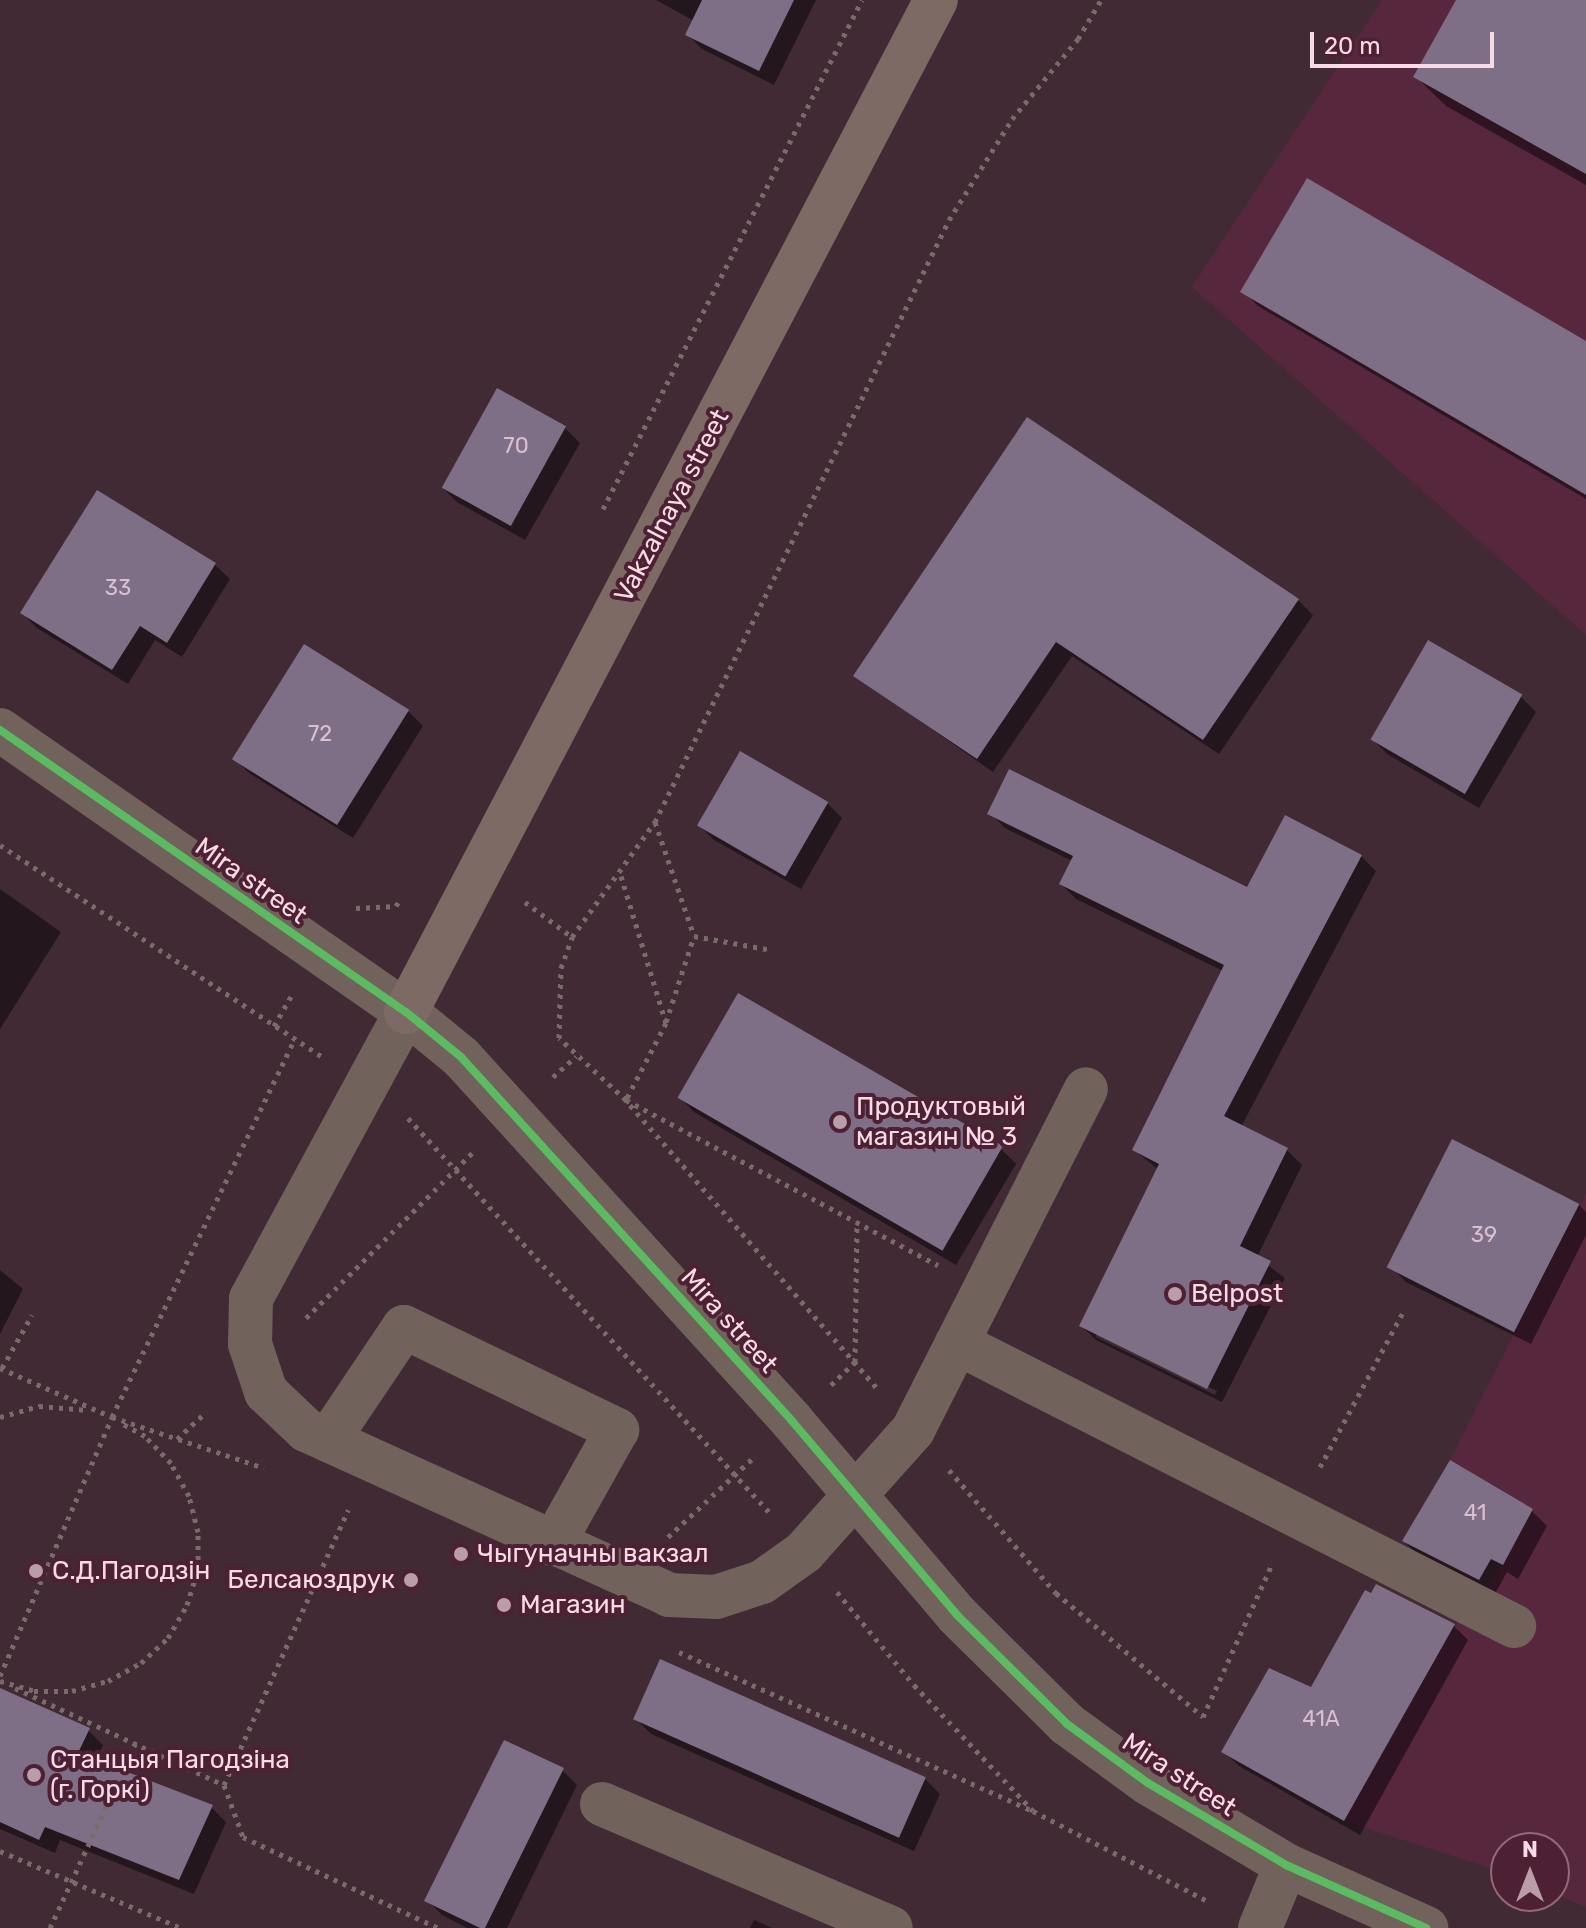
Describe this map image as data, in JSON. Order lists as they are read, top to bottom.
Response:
{
  "streets": {
    "main road": ["Vakzalnaya street"],
    "street": ["Mira street"]
  },
  "crossings": [
    ["Vakzalnaya street", "Mira street"]
  ],
  "places": [
    "Продуктовый магазин № 3",
    "Belpost",
    "Чыгуначны вакзал",
    "С.Д.Пагодзін",
    "Белсаюздрук",
    "Магазин",
    "Станцыя Пагодзіна (г. Горкі)"
  ],
  "house_numbers": [
    "70",
    "33",
    "72",
    "39",
    "41",
    "41А"
  ],
  "scale_bar": "20 m",
  "north": "top"
}
